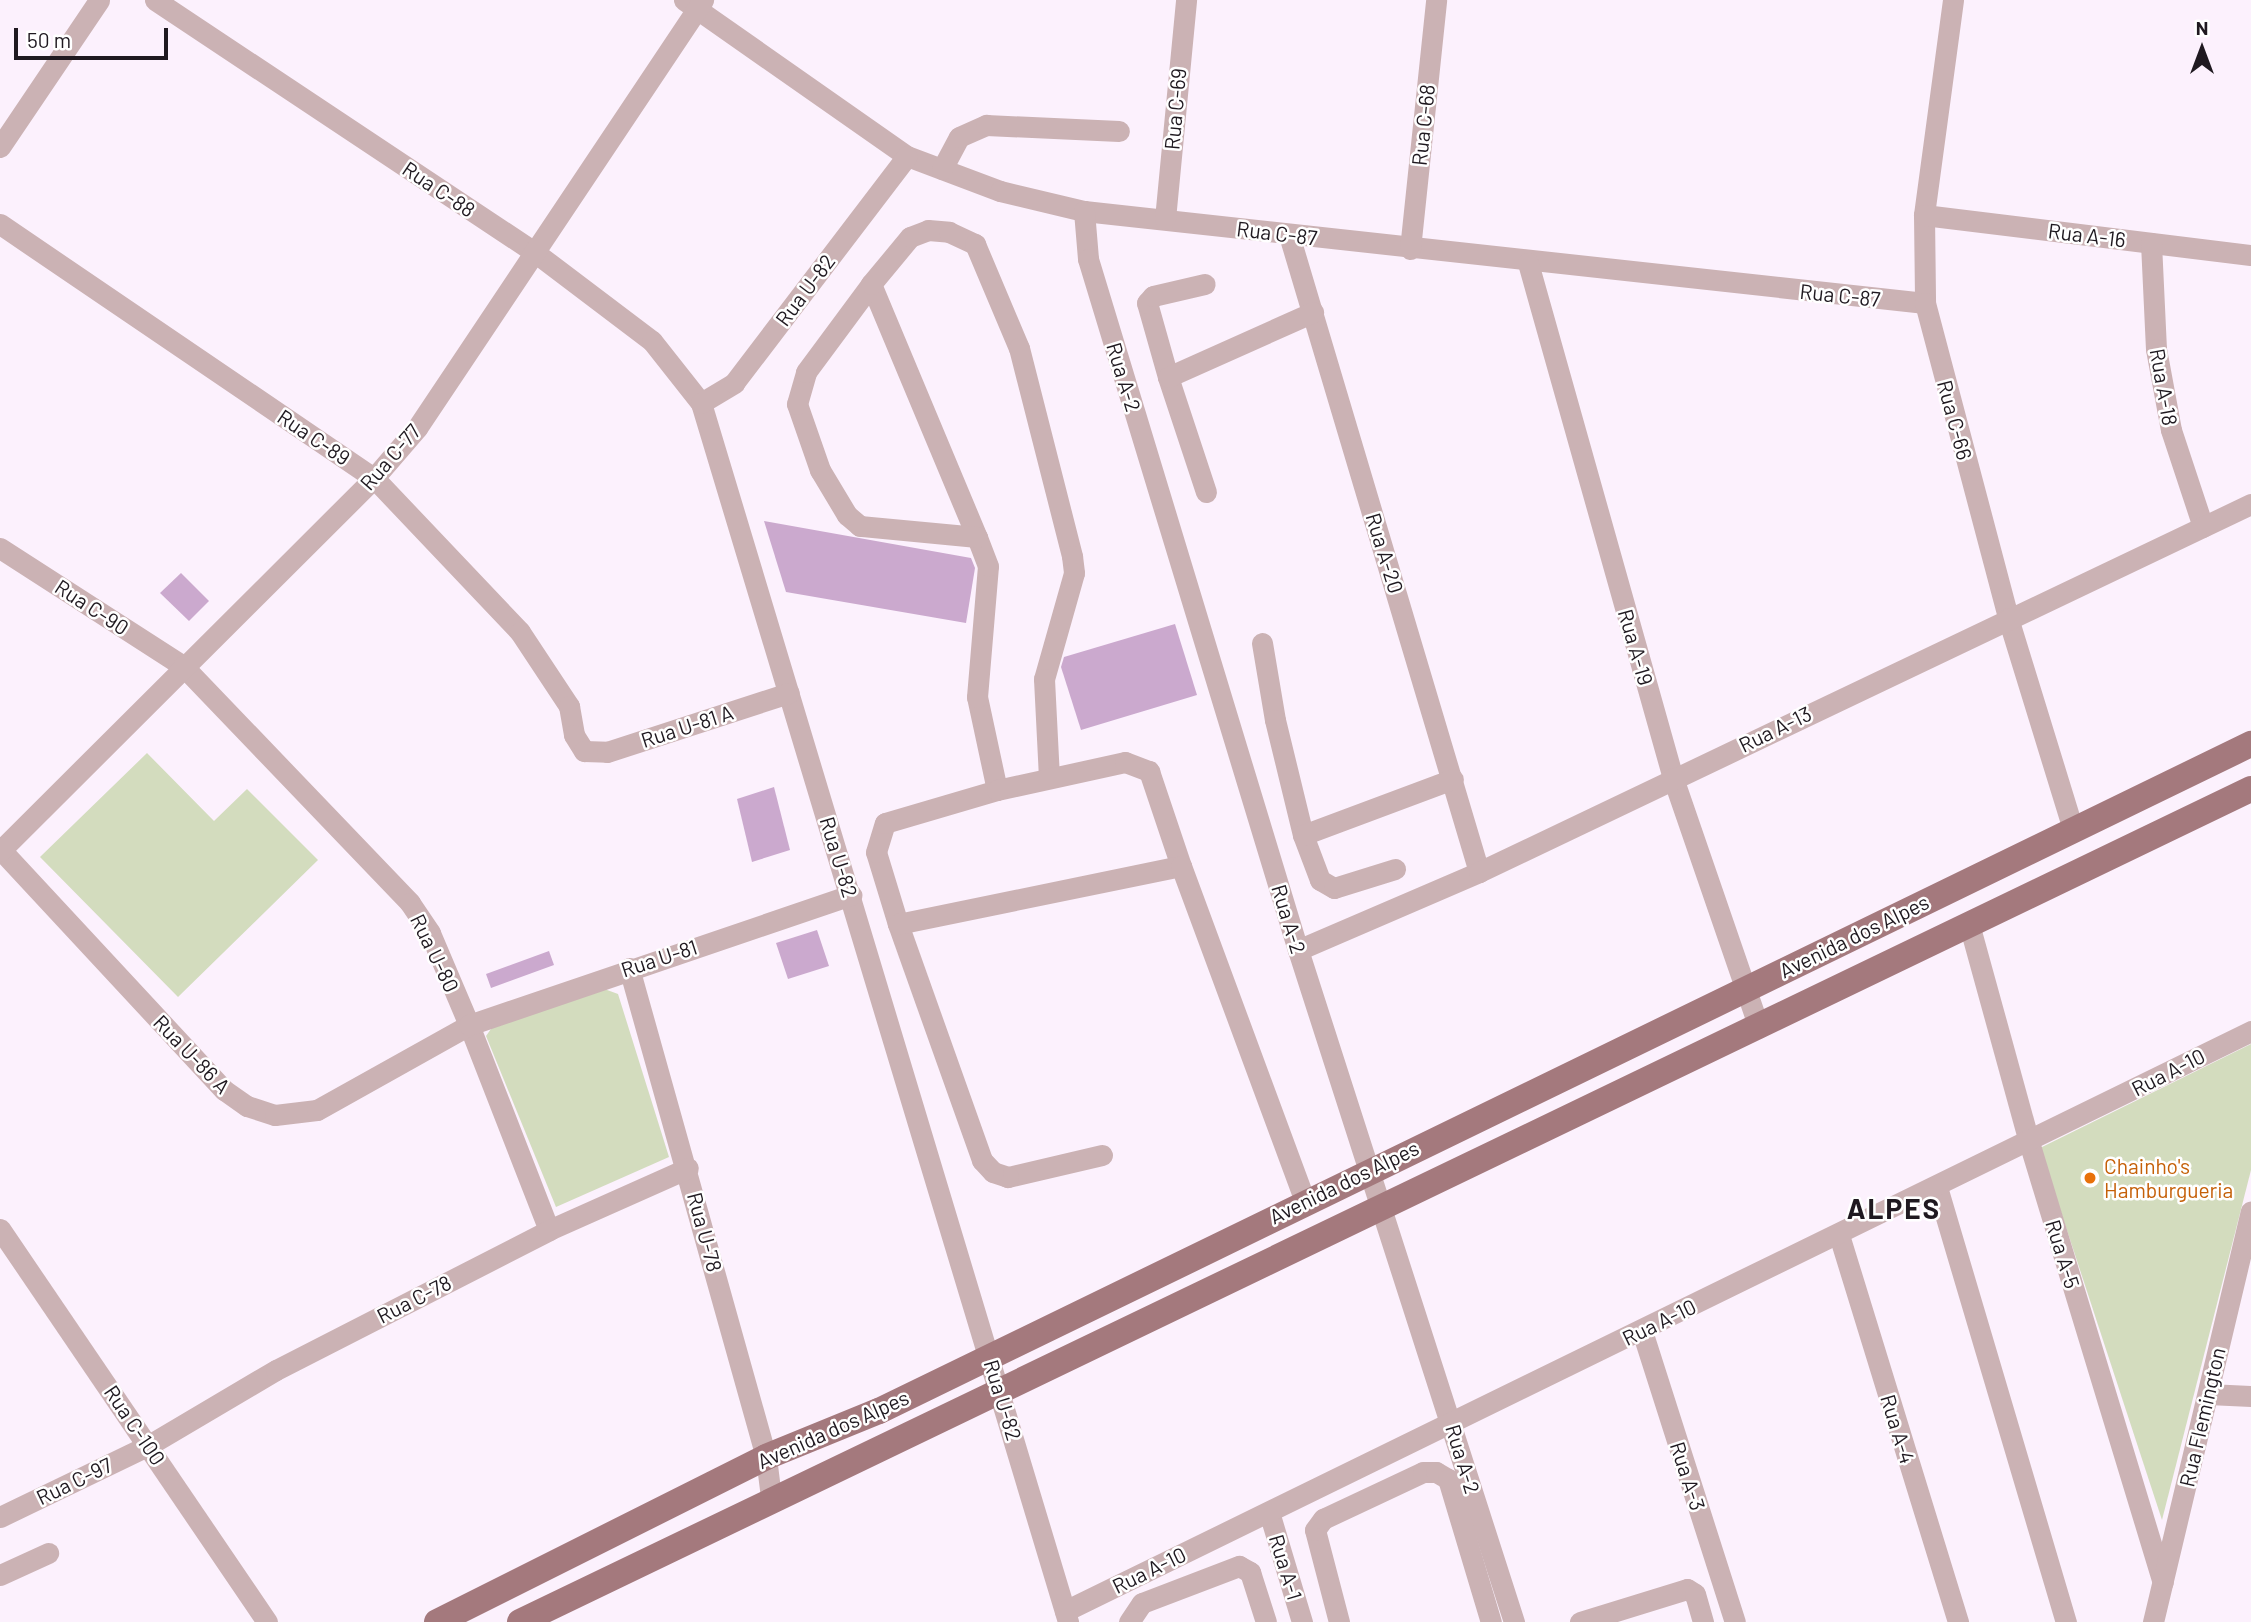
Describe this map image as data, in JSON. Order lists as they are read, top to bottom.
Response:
{
  "streets": {
    "main road": ["Avenida dos Alpes"],
    "street": [
      "Rua C-69",
      "Rua C-68",
      "Rua C-88",
      "Rua C-87",
      "Rua A-16",
      "Rua U-82",
      "Rua A-2",
      "Rua A-18",
      "Rua C-66",
      "Rua C-89",
      "Rua C-77",
      "Rua A-20",
      "Rua C-90",
      "Rua A-19",
      "Rua U-81 A",
      "Rua A-13",
      "Rua U-80",
      "Rua U-81",
      "Rua U-86 A",
      "Rua A-10",
      "Rua U-78",
      "Rua A-5",
      "Rua C-78",
      "Rua Flemington",
      "Rua C-100",
      "Rua A-4",
      "Rua A-3",
      "Rua C-97",
      "Rua A-1"
    ]
  },
  "crossings": [
    ["Rua C-69", "Rua C-87"],
    ["Rua C-68", "Rua C-87"],
    ["Rua C-88", "Rua U-82"],
    ["Rua C-88", "Rua C-77"],
    ["Rua C-87", "Rua U-82"],
    ["Rua C-87", "Rua A-2"],
    ["Rua C-87", "Rua C-66"],
    ["Rua C-87", "Rua C-77"],
    ["Rua C-87", "Rua A-20"],
    ["Rua C-87", "Rua A-19"],
    ["Rua A-16", "Rua A-18"],
    ["Rua A-16", "Rua C-66"],
    ["Rua U-82", "Rua U-81 A"],
    ["Rua U-82", "Avenida dos Alpes"],
    ["Rua U-82", "Rua U-81"],
    ["Rua U-82", "Rua A-10"],
    ["Rua A-2", "Rua A-13"],
    ["Rua A-2", "Avenida dos Alpes"],
    ["Rua A-2", "Rua A-10"],
    ["Rua A-18", "Rua A-13"],
    ["Rua C-66", "Rua A-13"],
    ["Rua C-66", "Avenida dos Alpes"],
    ["Rua C-89", "Rua C-77"],
    ["Rua C-89", "Rua U-81 A"],
    ["Rua C-77", "Rua C-90"],
    ["Rua C-77", "Rua U-80"],
    ["Rua C-77", "Rua U-86 A"],
    ["Rua A-20", "Rua A-13"],
    ["Rua C-90", "Rua U-80"],
    ["Rua A-19", "Rua A-13"],
    ["Rua A-19", "Avenida dos Alpes"],
    ["Avenida dos Alpes", "Rua U-78"],
    ["Avenida dos Alpes", "Rua A-5"],
    ["Rua U-80", "Rua U-81"],
    ["Rua U-80", "Rua U-86 A"],
    ["Rua U-80", "Rua C-78"],
    ["Rua U-81", "Rua U-86 A"],
    ["Rua U-81", "Rua U-78"],
    ["Rua A-10", "Rua A-5"],
    ["Rua A-10", "Rua A-4"],
    ["Rua A-10", "Rua A-3"],
    ["Rua A-10", "Rua A-1"],
    ["Rua U-78", "Rua C-78"],
    ["Rua A-5", "Rua Flemington"],
    ["Rua C-78", "Rua C-100"],
    ["Rua C-78", "Rua C-97"],
    ["Rua C-100", "Rua C-97"]
  ],
  "districts": ["ALPES"],
  "places": ["Chainho's Hamburgueria"],
  "scale_bar": "50 m",
  "north": "top"
}
